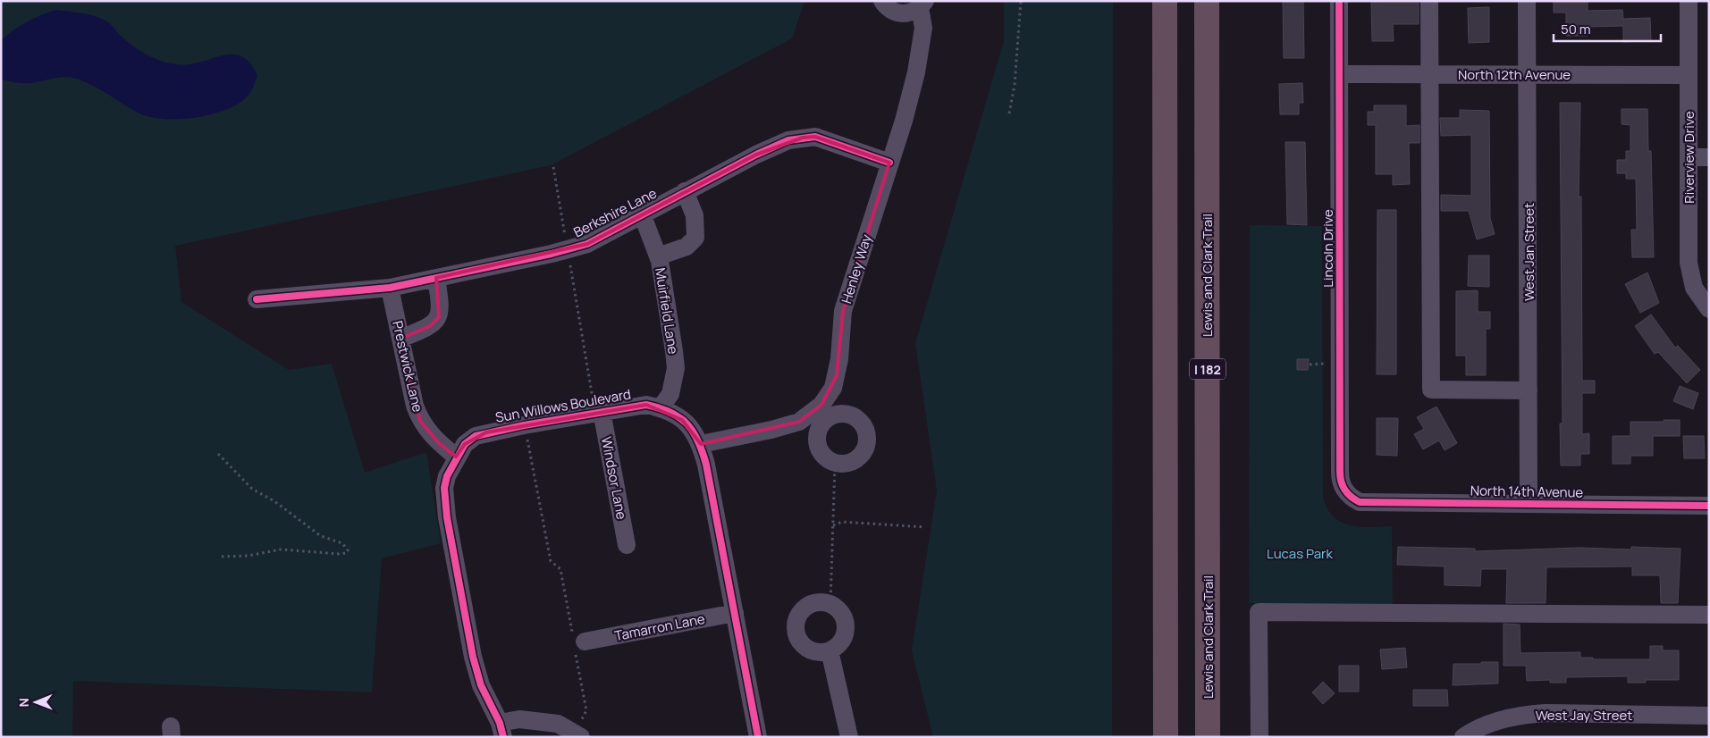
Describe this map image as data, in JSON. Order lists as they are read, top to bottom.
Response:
{
  "streets": {
    "highway": ["Lewis and Clark Trail", "I 182"],
    "street": [
      "North 12th Avenue",
      "Riverview Drive",
      "Berkshire Lane",
      "Lincoln Drive",
      "West Jan Street",
      "Henley Way",
      "Muirfield Lane",
      "Prestwick Lane",
      "Sun Willows Boulevard",
      "Windsor Lane",
      "North 14th Avenue",
      "Tamarron Lane",
      "West Jay Street"
    ]
  },
  "crossings": [
    ["North 12th Avenue", "Riverview Drive"],
    ["North 12th Avenue", "Lincoln Drive"],
    ["North 12th Avenue", "West Jan Street"],
    ["Berkshire Lane", "Henley Way"],
    ["Berkshire Lane", "Muirfield Lane"],
    ["Berkshire Lane", "Prestwick Lane"],
    ["Lincoln Drive", "North 14th Avenue"],
    ["West Jan Street", "North 14th Avenue"],
    ["Henley Way", "Sun Willows Boulevard"],
    ["Muirfield Lane", "Sun Willows Boulevard"],
    ["Prestwick Lane", "Sun Willows Boulevard"],
    ["Sun Willows Boulevard", "Windsor Lane"],
    ["Sun Willows Boulevard", "Tamarron Lane"]
  ],
  "parks": ["Lucas Park"],
  "scale_bar": "50 m",
  "north": "left"
}
